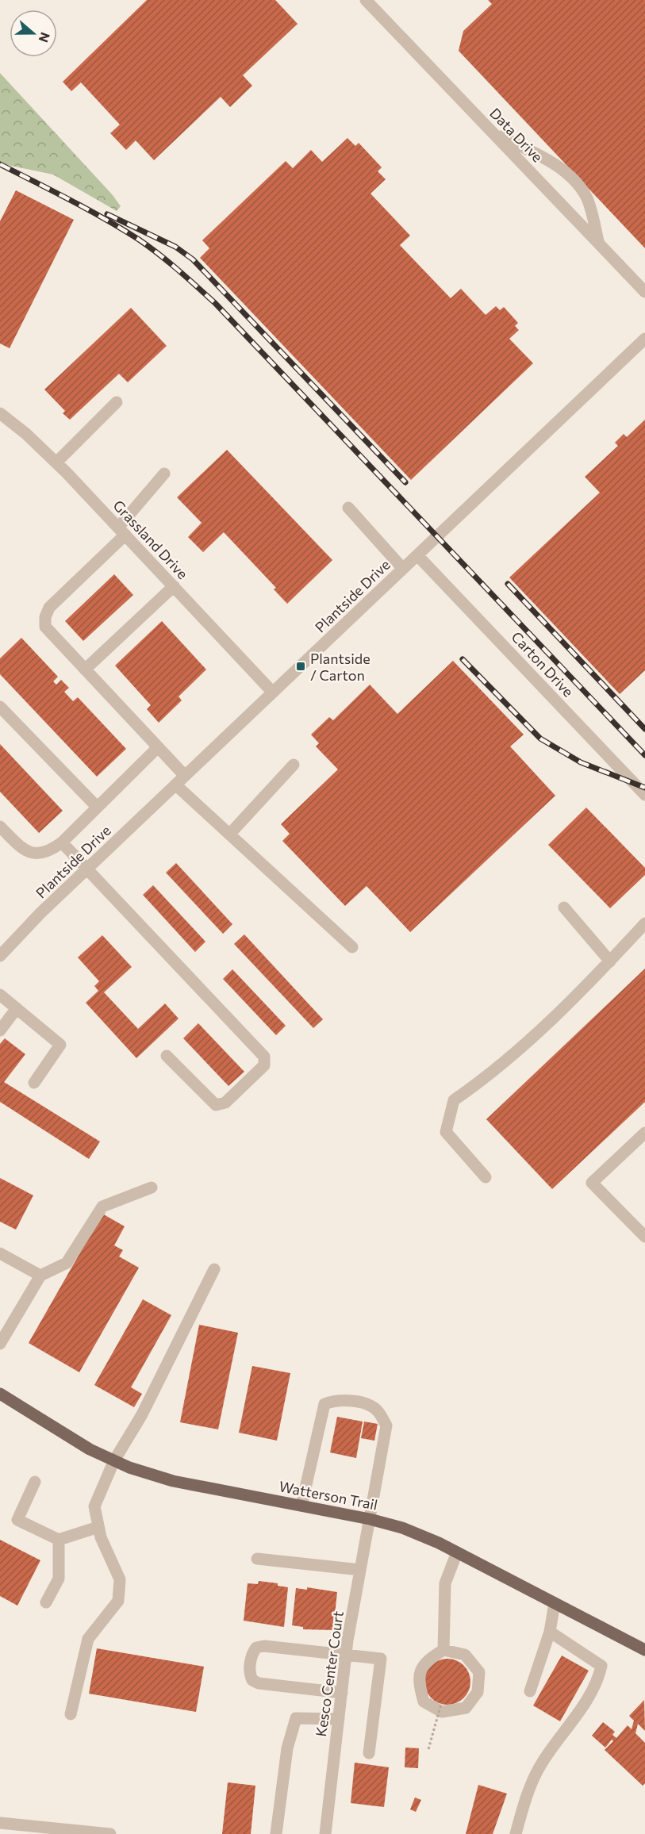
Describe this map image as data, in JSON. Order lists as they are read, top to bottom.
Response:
{
  "streets": {
    "main road": ["Watterson Trail"],
    "street": [
      "Data Drive",
      "Grassland Drive",
      "Plantside Drive",
      "Carton Drive",
      "Kesco Center Court"
    ]
  },
  "crossings": [
    ["Grassland Drive", "Plantside Drive"],
    ["Plantside Drive", "Carton Drive"],
    ["Watterson Trail", "Kesco Center Court"]
  ],
  "places": {
    "transit": ["Plantside / Carton"]
  },
  "north": "right"
}
